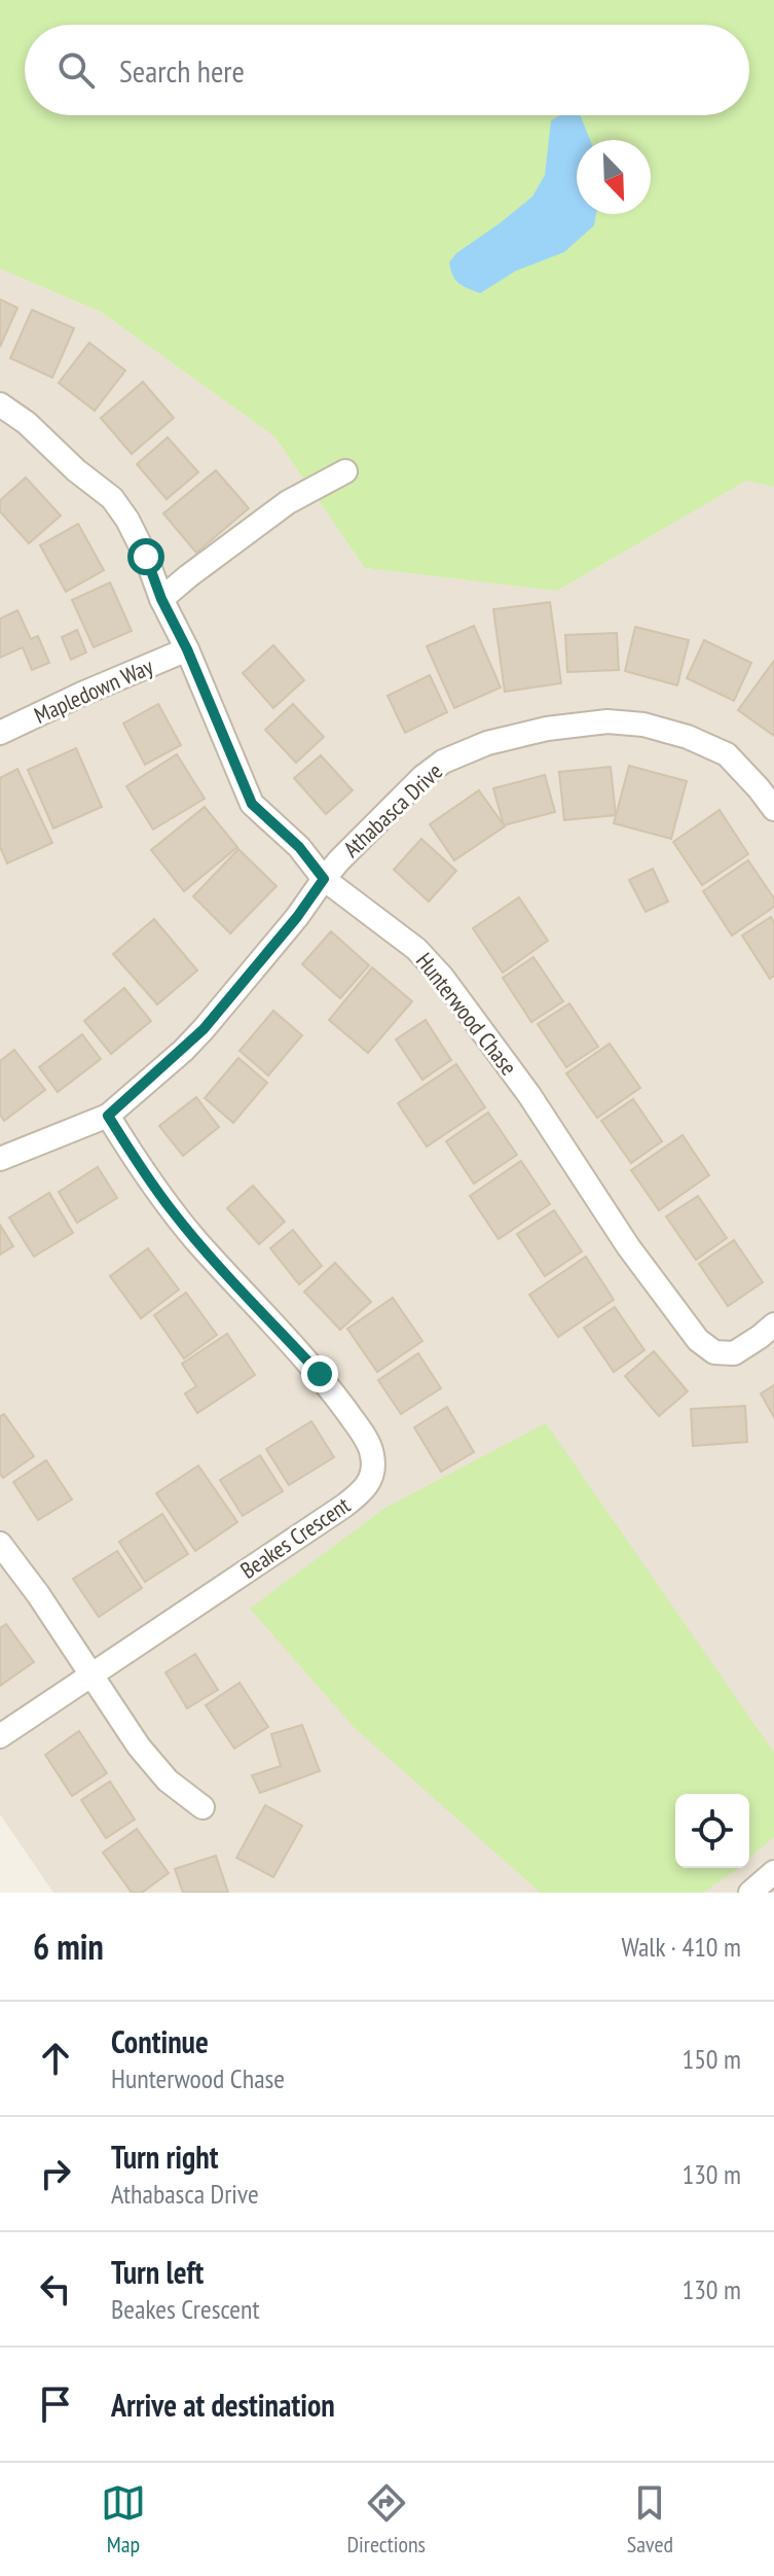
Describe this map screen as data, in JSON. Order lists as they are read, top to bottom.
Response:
{
  "streets": {
    "street": [
      "Mapledown Way",
      "Athabasca Drive",
      "Hunterwood Chase",
      "Beakes Crescent"
    ]
  },
  "crossings": [
    ["Mapledown Way", "Hunterwood Chase"],
    ["Athabasca Drive", "Hunterwood Chase"],
    ["Athabasca Drive", "Beakes Crescent"]
  ],
  "north": "bottom right",
  "page": {
    "search": "Search here",
    "heading": ["6 min", "Walk · 410 m"],
    "list": [
      ["Continue", "Hunterwood Chase", "150 m"],
      ["Turn right", "Athabasca Drive", "130 m"],
      ["Turn left", "Beakes Crescent", "130 m"],
      "Arrive at destination"
    ],
    "nav": ["Map", "Directions", "Saved"]
  }
}
